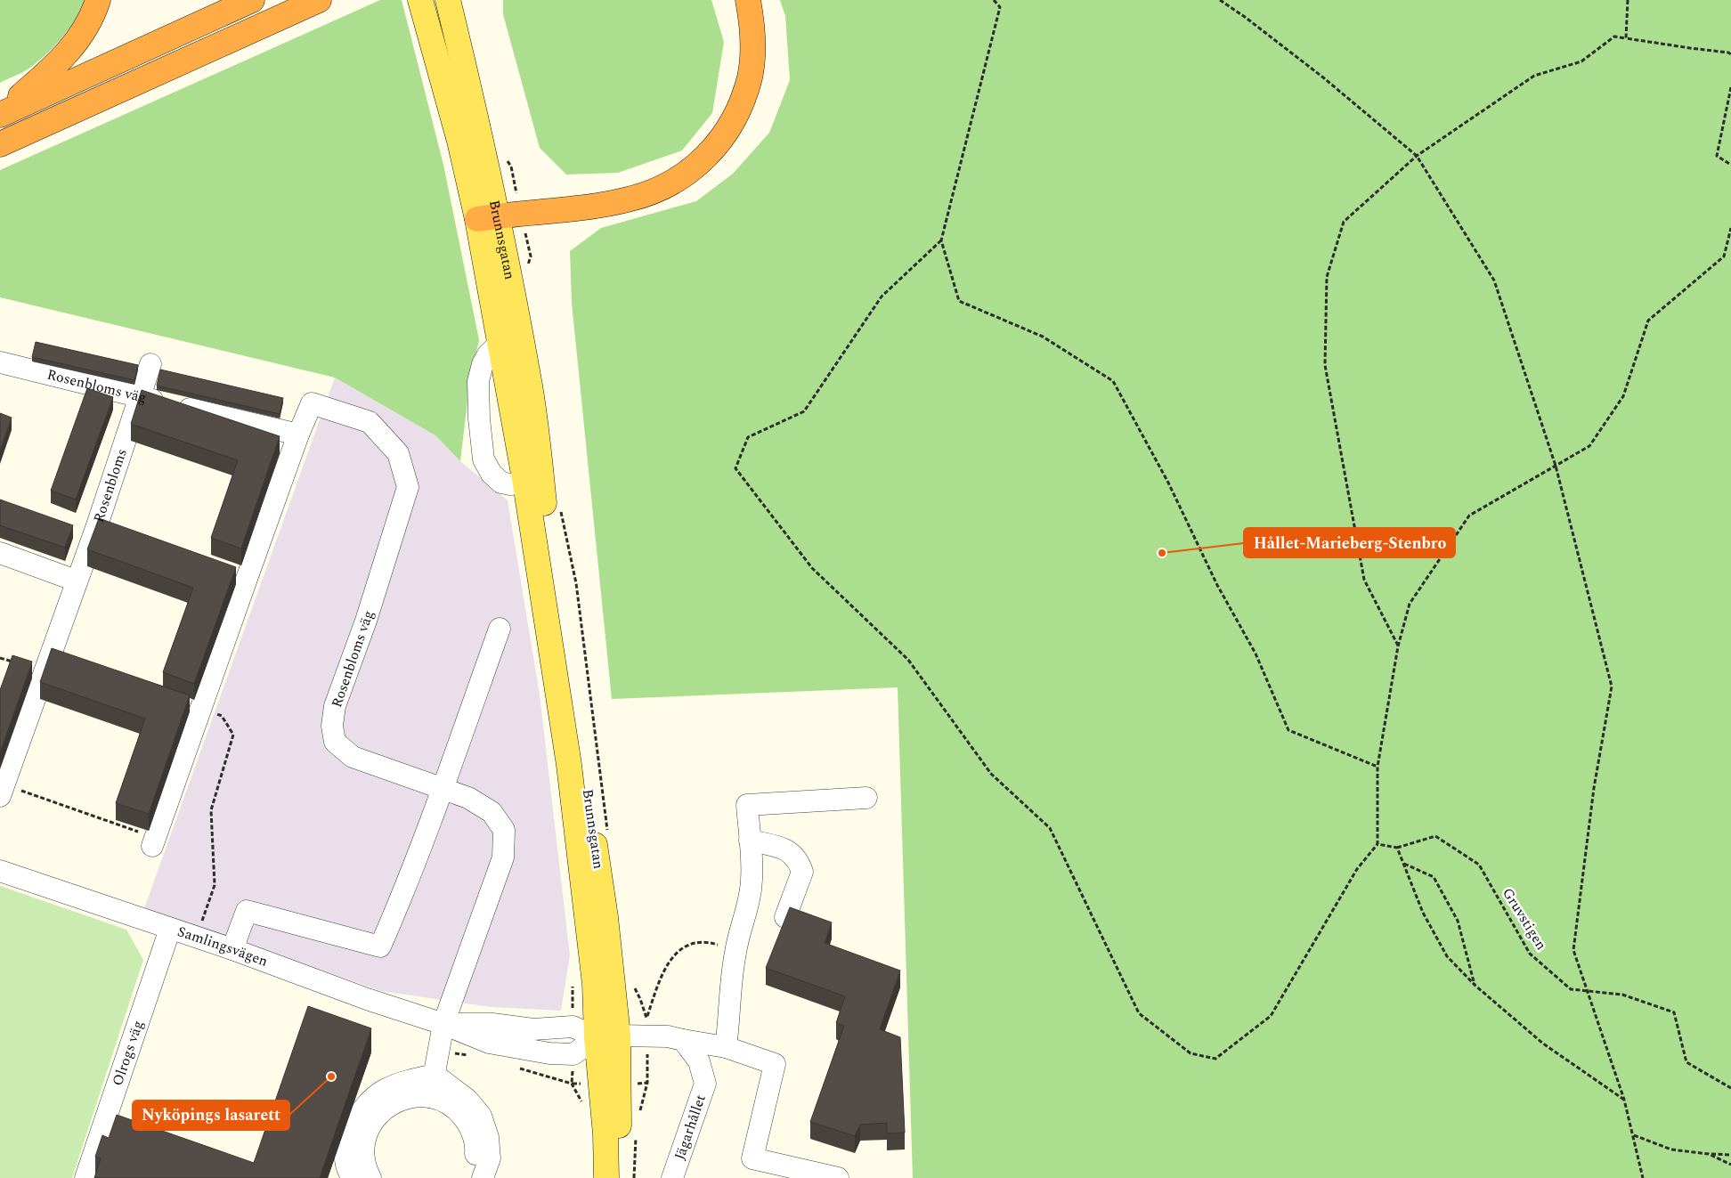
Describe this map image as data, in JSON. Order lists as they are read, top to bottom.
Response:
{
  "streets": {
    "main road": ["Brunnsgatan"],
    "street": [
      "Rosenbloms väg",
      "Rosenbloms",
      "Samlingsvägen",
      "Olrogs väg",
      "Jägarhållet"
    ],
    "path": ["Gruvstigen"]
  },
  "crossings": [
    ["Brunnsgatan", "Samlingsvägen"],
    ["Rosenbloms väg", "Rosenbloms"],
    ["Rosenbloms väg", "Samlingsvägen"],
    ["Samlingsvägen", "Olrogs väg"]
  ],
  "places": ["Hållet-Marieberg-Stenbro", "Nyköpings lasarett"]
}
